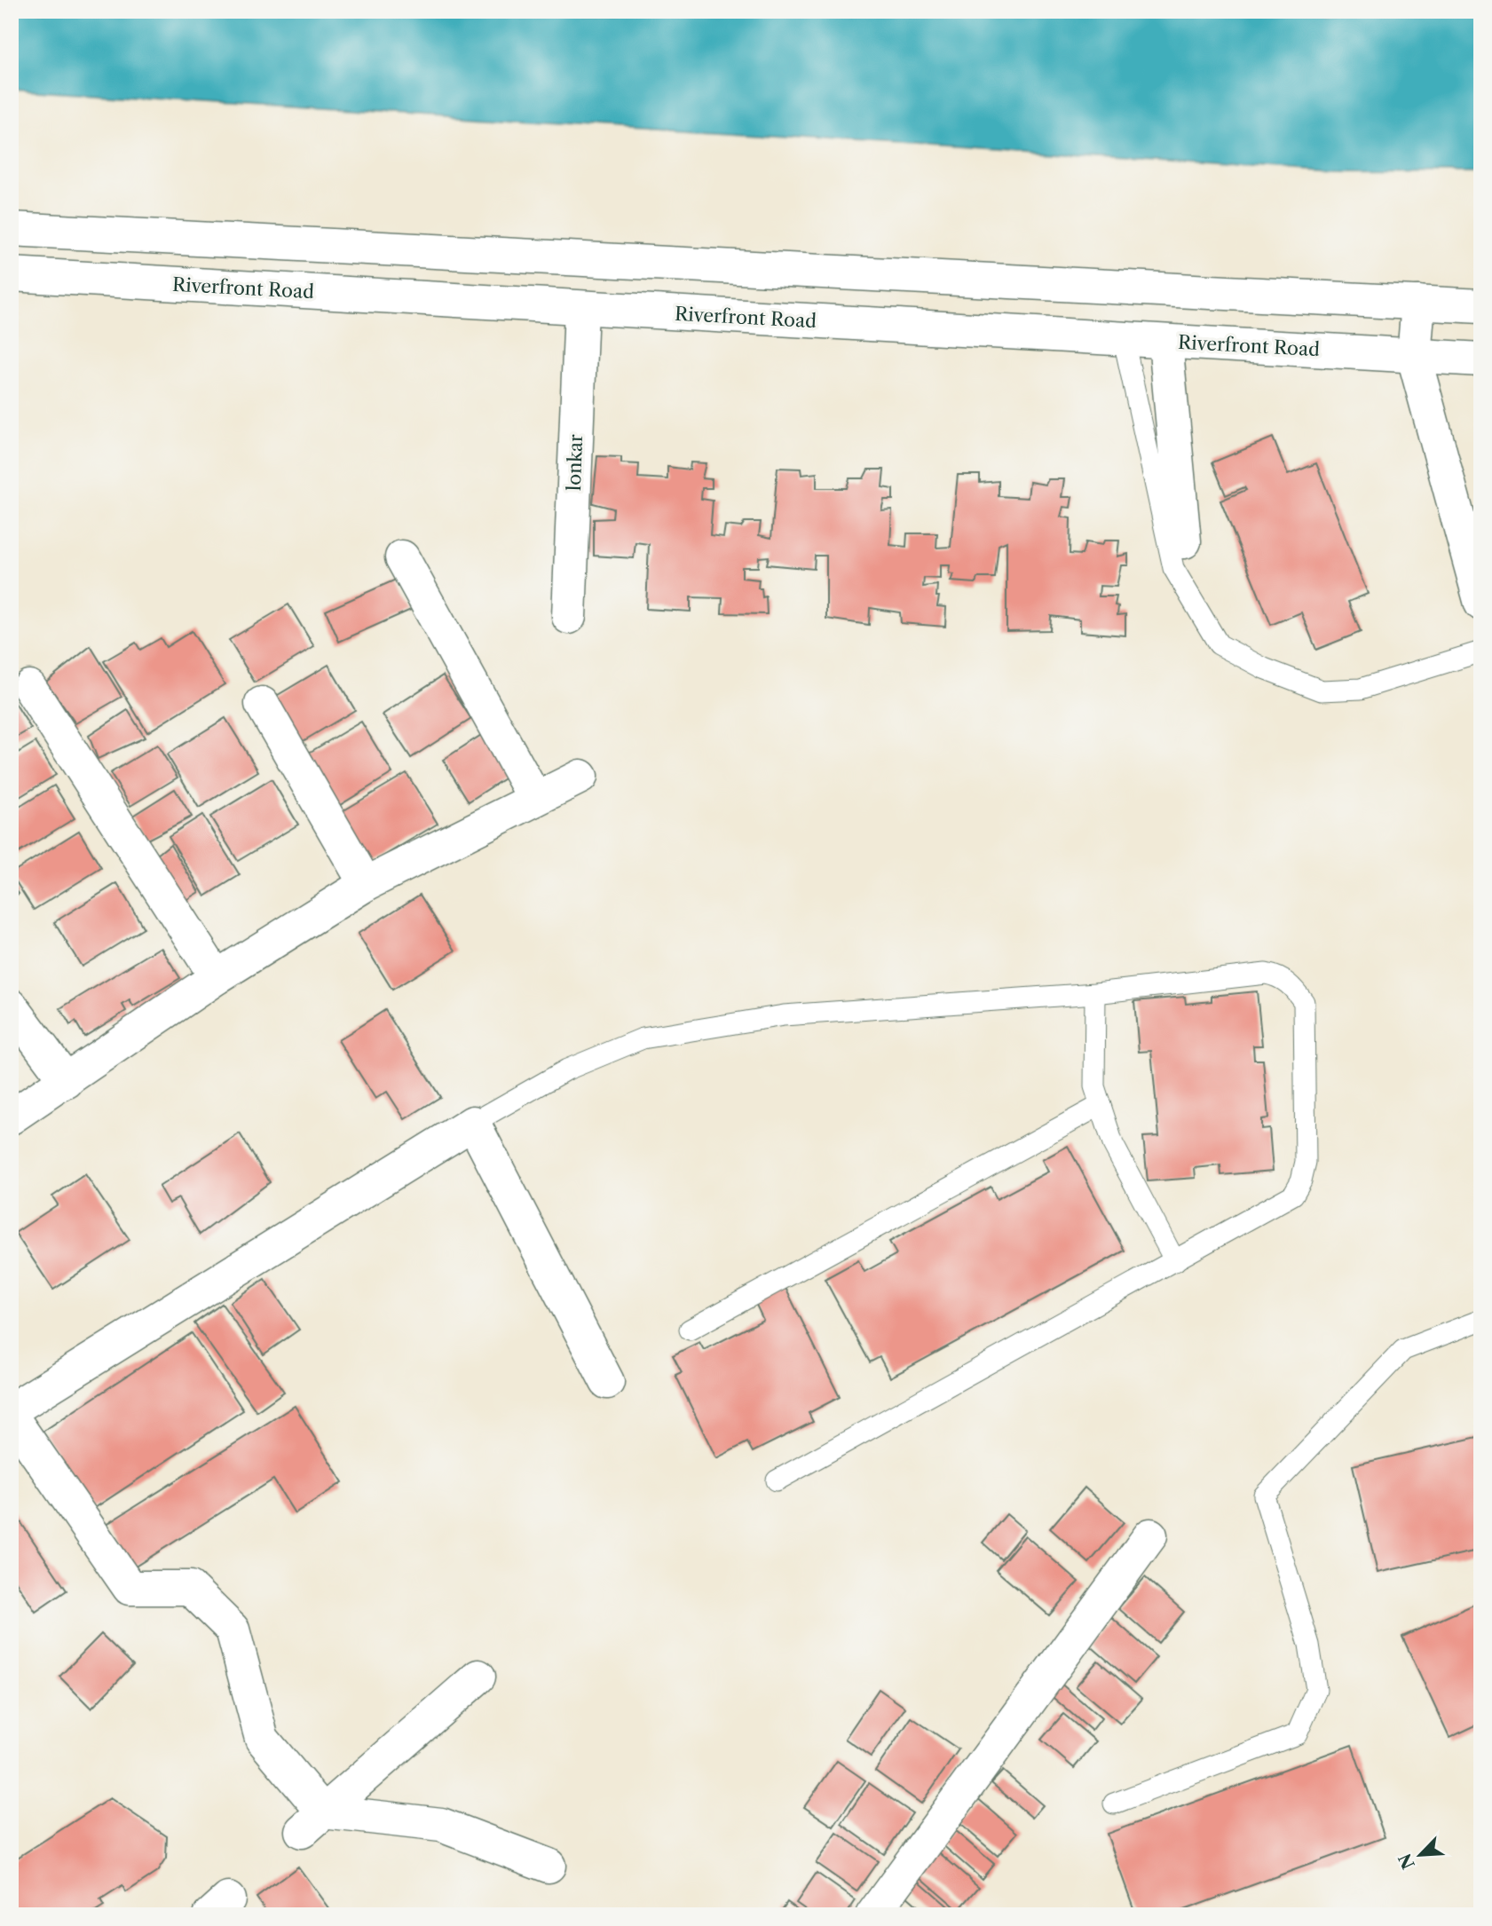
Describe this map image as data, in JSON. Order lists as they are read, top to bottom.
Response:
{
  "streets": {
    "street": ["Riverfront Road", "lonkar"]
  },
  "crossings": [
    ["Riverfront Road", "lonkar"]
  ],
  "north": "bottom left"
}
